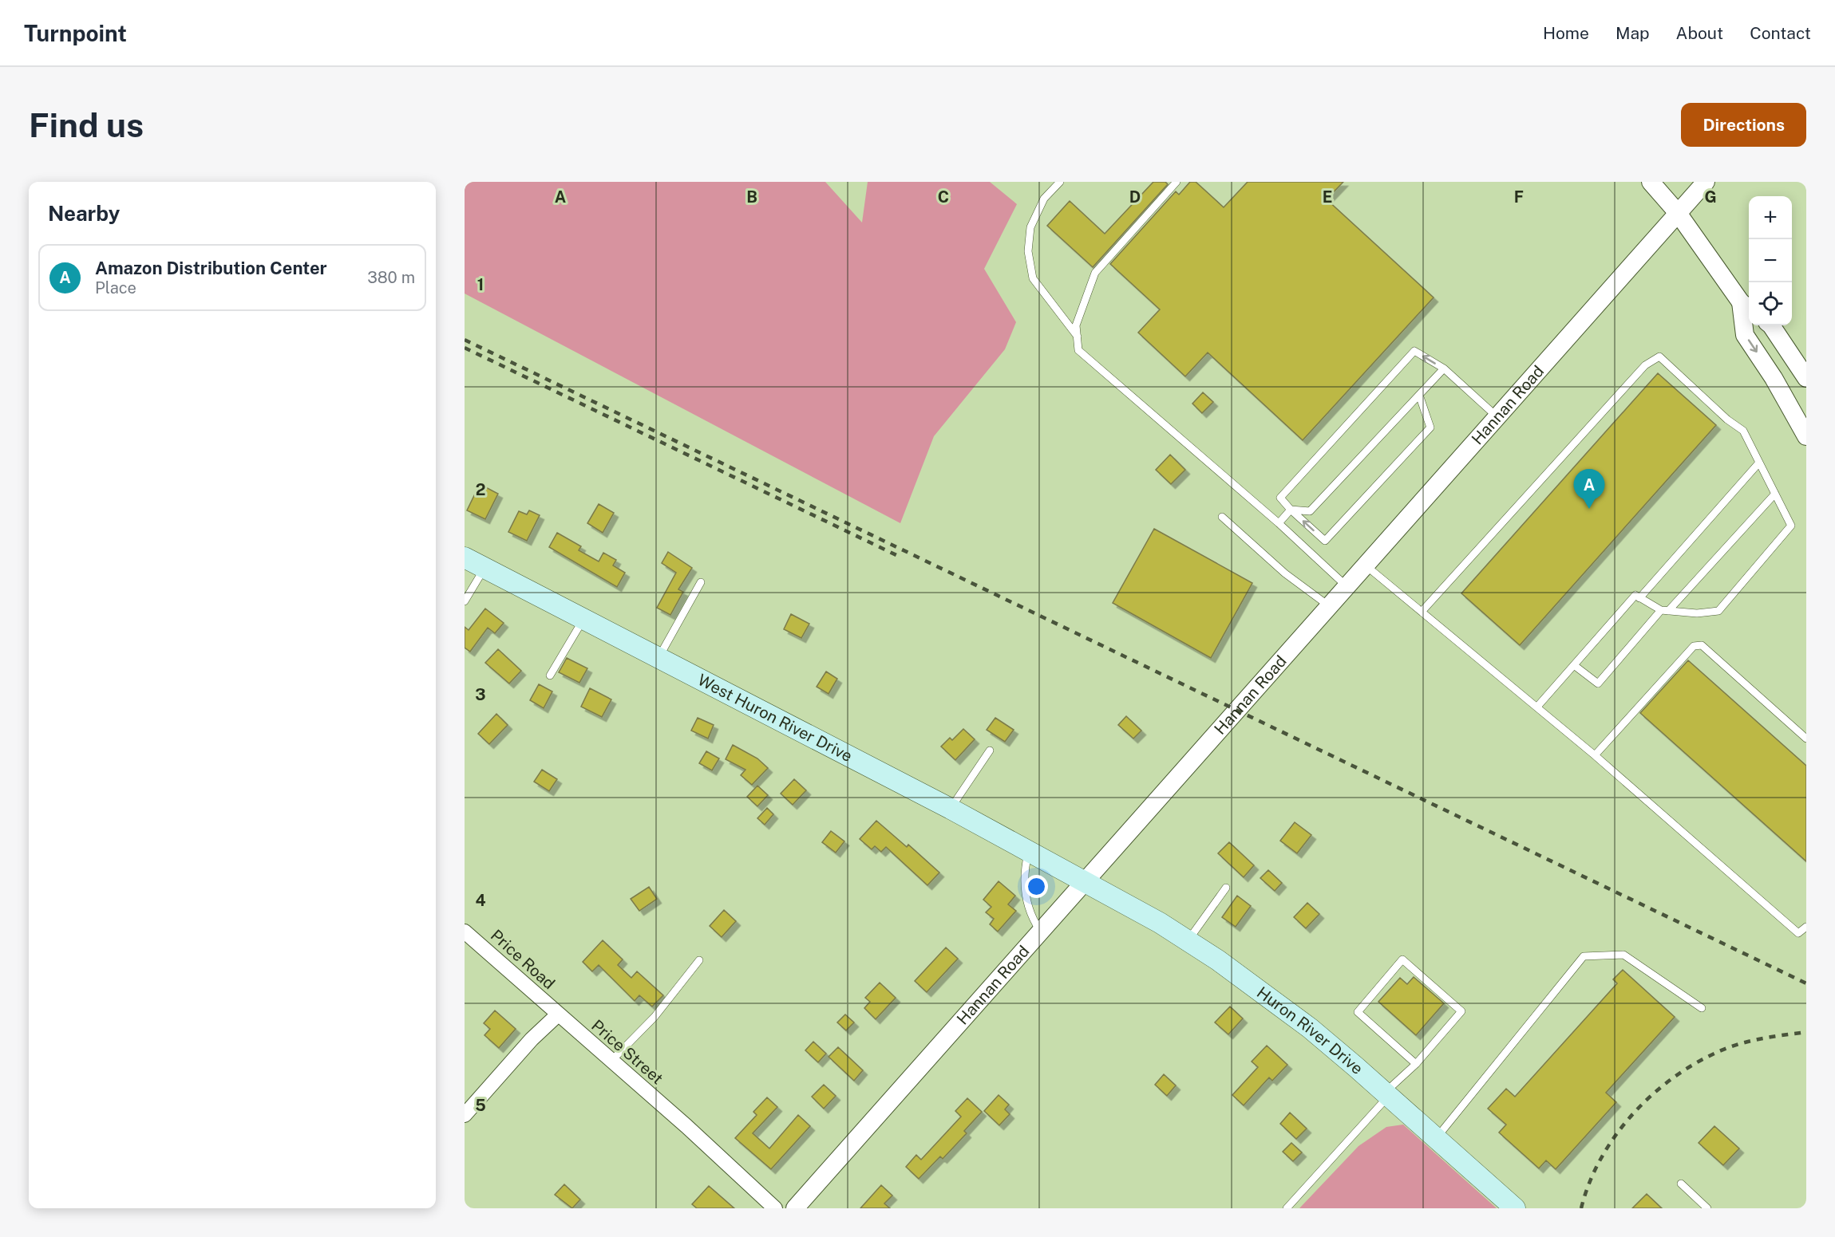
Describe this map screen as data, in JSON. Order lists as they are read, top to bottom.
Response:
{
  "streets": {
    "main road": ["West Huron River Drive", "Huron River Drive"],
    "street": ["Hannan Road", "Price Road", "Price Street"]
  },
  "crossings": [
    ["Hannan Road", "West Huron River Drive"],
    ["Hannan Road", "Huron River Drive"],
    ["West Huron River Drive", "Huron River Drive"],
    ["Price Road", "Price Street"]
  ],
  "page": {
    "header": "Turnpoint",
    "nav": [
      "Home",
      "Map",
      "About",
      "Contact"
    ],
    "buttons": "Directions",
    "title": "Find us",
    "heading": "Nearby",
    "map_buttons": ["+", "−"],
    "list": [
      {
        "mark": "A",
        "name": "Amazon Distribution Center",
        "note": "Place",
        "value": "380 m"
      }
    ],
    "pins": "A"
  },
  "grid": {
    "columns": [
      "A",
      "B",
      "C",
      "D",
      "E",
      "F",
      "G"
    ],
    "rows": [
      "1",
      "2",
      "3",
      "4",
      "5"
    ]
  }
}
